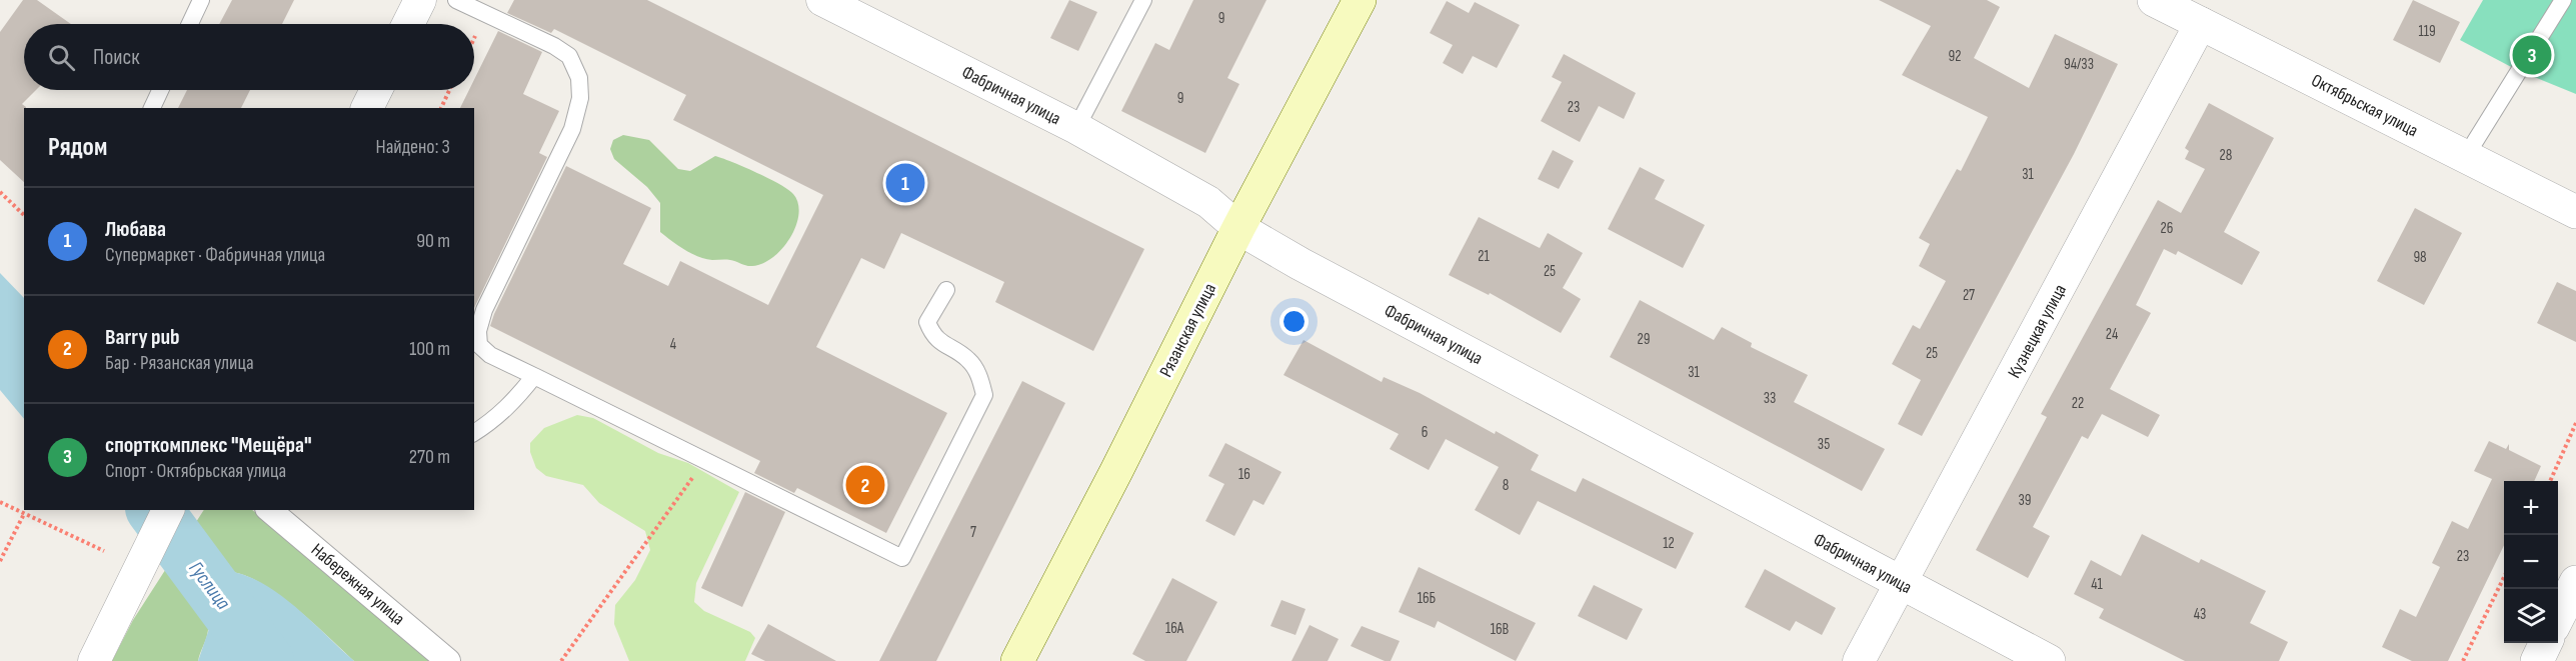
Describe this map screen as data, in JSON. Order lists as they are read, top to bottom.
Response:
{
  "streets": {
    "main road": ["Рязанская улица"],
    "street": [
      "Фабричная улица",
      "Октябрьская улица",
      "Кузнецкая улица",
      "Набережная улица"
    ]
  },
  "crossings": [
    ["Фабричная улица", "Рязанская улица"],
    ["Фабричная улица", "Кузнецкая улица"],
    ["Октябрьская улица", "Кузнецкая улица"]
  ],
  "water": ["Гуслица"],
  "house_numbers": [
    "9",
    "119",
    "92",
    "94/33",
    "9",
    "23",
    "28",
    "31",
    "26",
    "21",
    "98",
    "25",
    "27",
    "24",
    "29",
    "4",
    "25",
    "31",
    "33",
    "22",
    "6",
    "35",
    "16",
    "8",
    "39",
    "7",
    "12",
    "23",
    "41",
    "16Б",
    "43",
    "16А",
    "16В"
  ],
  "page": {
    "search": "Поиск",
    "pins": ["3", "1", "2"],
    "heading": ["Рядом", "Найдено: 3"],
    "list": [
      {
        "mark": "1",
        "name": "Любава",
        "note": "Супермаркет · Фабричная улица",
        "value": "90 m"
      },
      {
        "mark": "2",
        "name": "Barry pub",
        "note": "Бар · Рязанская улица",
        "value": "100 m"
      },
      {
        "mark": "3",
        "name": "спорткомплекс \"Мещёра\"",
        "note": "Спорт · Октябрьская улица",
        "value": "270 m"
      }
    ],
    "map_buttons": ["+", "−"]
  }
}
